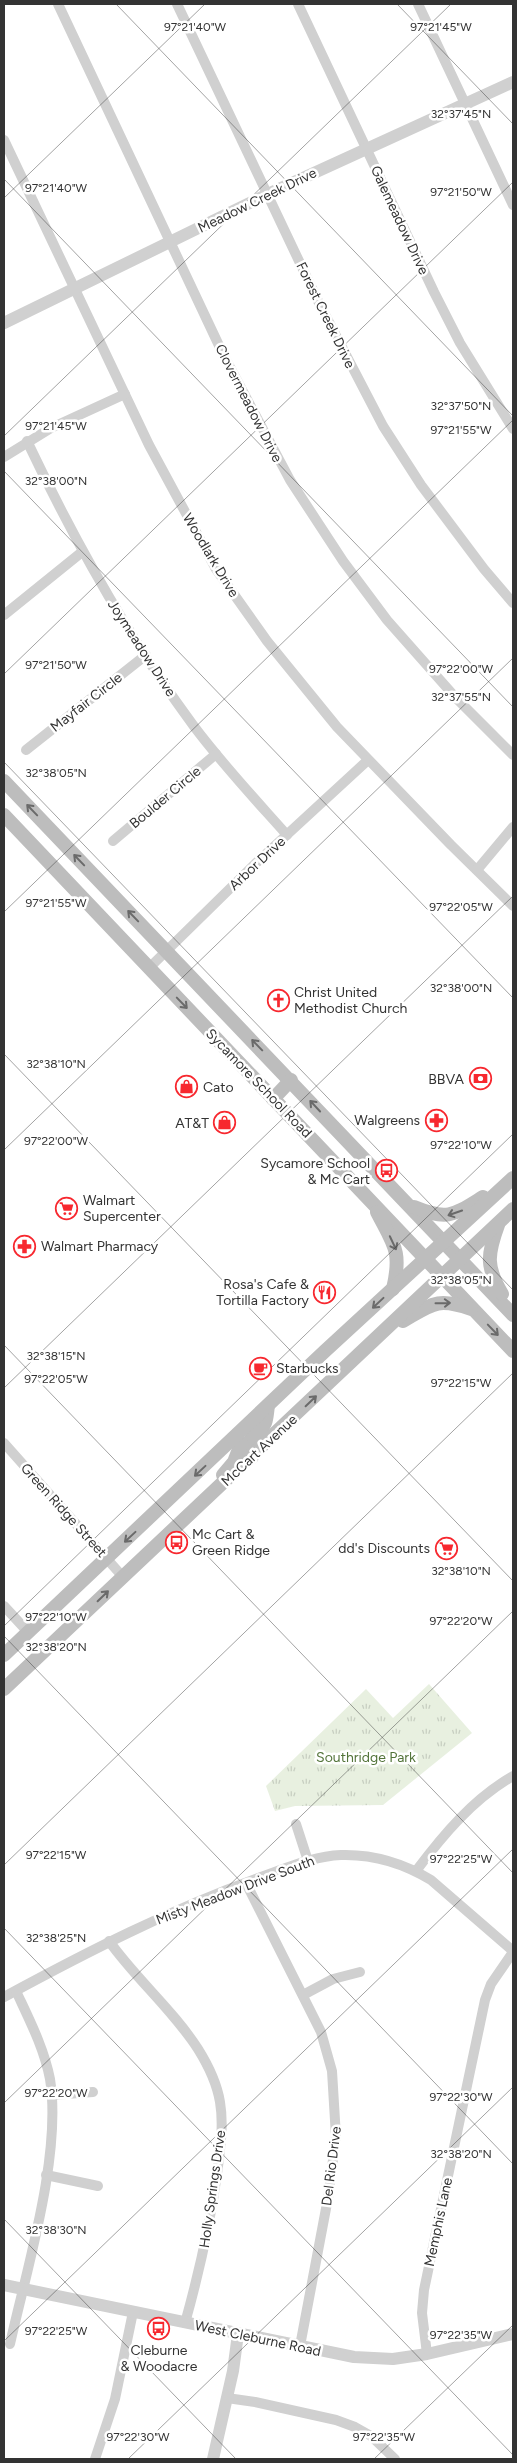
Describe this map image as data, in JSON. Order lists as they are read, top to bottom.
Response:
{
  "streets": {
    "main road": ["Sycamore School Road", "McCart Avenue"],
    "street": [
      "Meadow Creek Drive",
      "Galemeadow Drive",
      "Forest Creek Drive",
      "Clovermeadow Drive",
      "Woodlark Drive",
      "Joymeadow Drive",
      "Mayfair Circle",
      "Boulder Circle",
      "Arbor Drive",
      "Green Ridge Street",
      "Misty Meadow Drive South",
      "Del Rio Drive",
      "Holly Springs Drive",
      "Memphis Lane",
      "West Cleburne Road"
    ]
  },
  "crossings": [
    ["Meadow Creek Drive", "Galemeadow Drive"],
    ["Meadow Creek Drive", "Forest Creek Drive"],
    ["Meadow Creek Drive", "Clovermeadow Drive"],
    ["Meadow Creek Drive", "Woodlark Drive"],
    ["Woodlark Drive", "Arbor Drive"],
    ["Joymeadow Drive", "Mayfair Circle"],
    ["Joymeadow Drive", "Boulder Circle"],
    ["Joymeadow Drive", "Arbor Drive"],
    ["Arbor Drive", "Sycamore School Road"],
    ["Sycamore School Road", "McCart Avenue"],
    ["McCart Avenue", "Green Ridge Street"],
    ["Misty Meadow Drive South", "Del Rio Drive"],
    ["Misty Meadow Drive South", "Holly Springs Drive"],
    ["Misty Meadow Drive South", "Memphis Lane"],
    ["Del Rio Drive", "West Cleburne Road"],
    ["Holly Springs Drive", "West Cleburne Road"],
    ["Memphis Lane", "West Cleburne Road"]
  ],
  "parks": ["Southridge Park"],
  "places": {
    "church": ["Christ United Methodist Church"],
    "bank": ["BBVA"],
    "shop": ["Cato", "AT&T"],
    "pharmacy": ["Walgreens", "Walmart Pharmacy"],
    "bus stop": ["Sycamore School & Mc Cart", "Mc Cart & Green Ridge", "Cleburne & Woodacre"],
    "supermarket": ["Walmart Supercenter", "dd's Discounts"],
    "restaurant": ["Rosa's Cafe & Tortilla Factory"],
    "cafe": ["Starbucks"]
  },
  "coordinates": [
    "97°21'40\"W",
    "97°21'45\"W",
    "32°37'45\"N",
    "97°21'50\"W",
    "32°37'50\"N",
    "97°21'55\"W",
    "32°38'00\"N",
    "97°22'00\"W",
    "32°37'55\"N",
    "32°38'05\"N",
    "97°22'05\"W",
    "32°38'10\"N",
    "97°22'10\"W",
    "32°38'15\"N",
    "97°22'15\"W",
    "97°22'20\"W",
    "32°38'20\"N",
    "97°22'25\"W",
    "32°38'25\"N",
    "97°22'30\"W",
    "32°38'30\"N",
    "97°22'35\"W"
  ]
}
